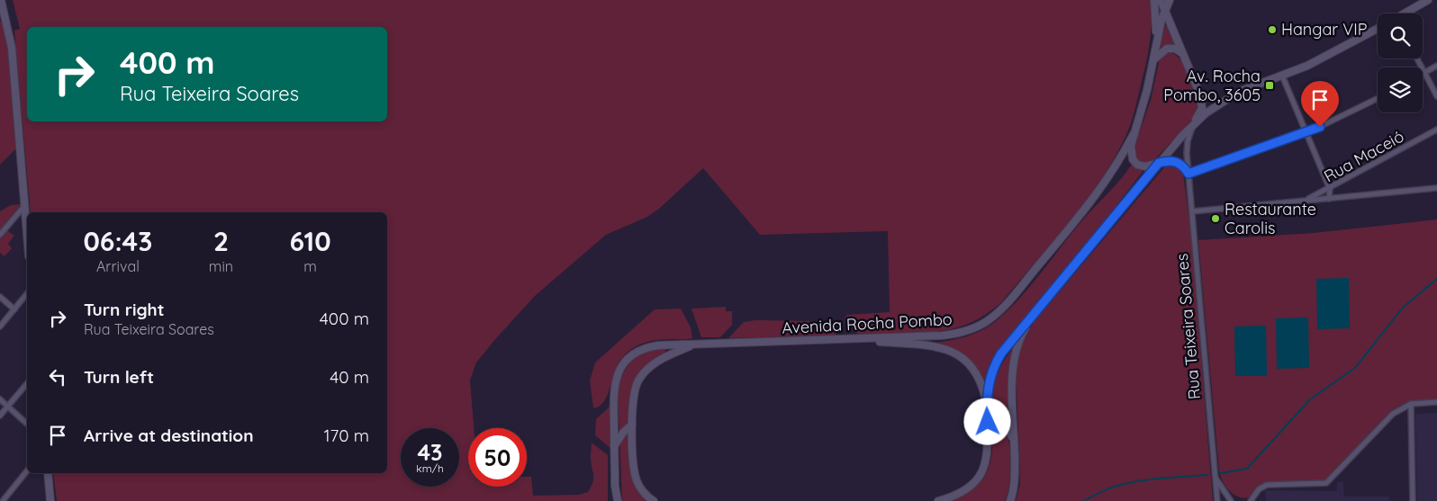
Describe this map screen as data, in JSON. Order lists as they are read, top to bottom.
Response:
{
  "streets": {
    "main road": ["Avenida Rocha Pombo", "Rua Teixeira Soares"],
    "street": ["Rua Maceió"]
  },
  "places": {
    "other": ["Hangar VIP", "Restaurante Carolis"],
    "transit": ["Av. Rocha Pombo, 3605"]
  },
  "page": {
    "turn": ["400 m", "Rua Teixeira Soares"],
    "eta": [
      "06:43",
      "Arrival",
      "2",
      "min",
      "610",
      "m"
    ],
    "list": [
      {
        "name": "Turn right",
        "note": "Rua Teixeira Soares",
        "value": "400 m"
      },
      {
        "name": "Turn left",
        "value": "40 m"
      },
      {
        "name": "Arrive at destination",
        "value": "170 m"
      }
    ],
    "speed": "43 km/h",
    "limit": "50"
  }
}
